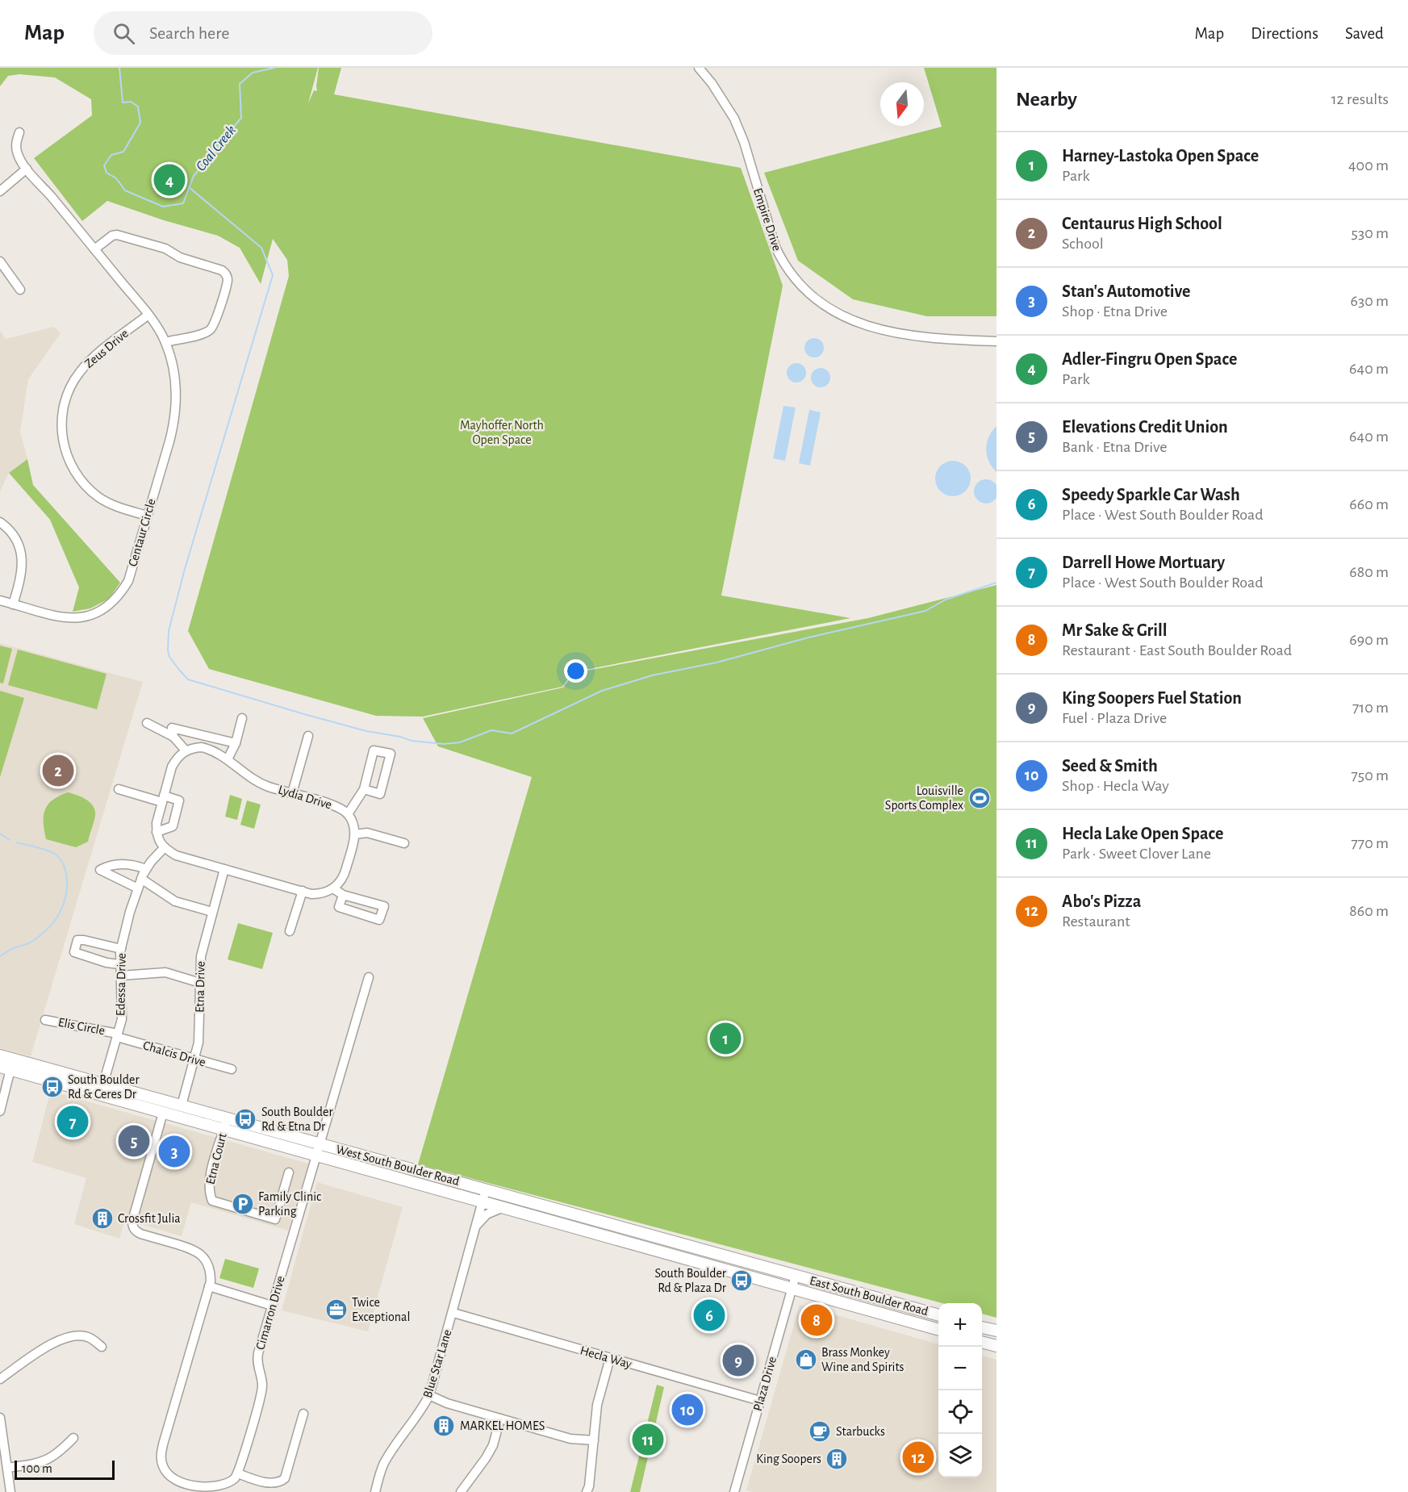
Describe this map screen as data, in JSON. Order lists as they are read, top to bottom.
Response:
{
  "streets": {
    "main road": ["West South Boulder Road", "East South Boulder Road"],
    "street": [
      "Empire Drive",
      "Zeus Drive",
      "Centaur Circle",
      "Lydia Drive",
      "Edessa Drive",
      "Etna Drive",
      "Elis Circle",
      "Chalcis Drive",
      "Etna Court",
      "Cimarron Drive",
      "Hecla Way",
      "Blue Star Lane",
      "Plaza Drive"
    ]
  },
  "crossings": [
    ["Zeus Drive", "Centaur Circle"],
    ["Edessa Drive", "Elis Circle"],
    ["Edessa Drive", "Chalcis Drive"],
    ["Edessa Drive", "West South Boulder Road"],
    ["Etna Drive", "Chalcis Drive"],
    ["Etna Drive", "West South Boulder Road"],
    ["Elis Circle", "Chalcis Drive"],
    ["Etna Court", "West South Boulder Road"],
    ["West South Boulder Road", "East South Boulder Road"],
    ["West South Boulder Road", "Cimarron Drive"],
    ["West South Boulder Road", "Blue Star Lane"],
    ["West South Boulder Road", "Plaza Drive"],
    ["East South Boulder Road", "Plaza Drive"],
    ["Hecla Way", "Blue Star Lane"],
    ["Hecla Way", "Plaza Drive"]
  ],
  "water": ["Coal Creek"],
  "parks": ["Mayhoffer North Open Space"],
  "places": {
    "sports": ["Louisville Sports Complex"],
    "bus stop": ["South Boulder Rd & Ceres Dr", "South Boulder Rd & Etna Dr", "South Boulder Rd & Plaza Dr"],
    "parking": ["Family Clinic Parking"],
    "building": ["Crossfit Julia", "MARKEL HOMES", "King Soopers"],
    "office": ["Twice Exceptional"],
    "shop": ["Brass Monkey Wine and Spirits"],
    "cafe": ["Starbucks"]
  },
  "scale_bar": "100 m",
  "north": "bottom",
  "page": {
    "header": "Map",
    "search": "Search here",
    "nav": ["Map", "Directions", "Saved"],
    "heading": ["Nearby", "12 results"],
    "list": [
      {
        "mark": "1",
        "name": "Harney-Lastoka Open Space",
        "note": "Park",
        "value": "400 m"
      },
      {
        "mark": "2",
        "name": "Centaurus High School",
        "note": "School",
        "value": "530 m"
      },
      {
        "mark": "3",
        "name": "Stan's Automotive",
        "note": "Shop · Etna Drive",
        "value": "630 m"
      },
      {
        "mark": "4",
        "name": "Adler-Fingru Open Space",
        "note": "Park",
        "value": "640 m"
      },
      {
        "mark": "5",
        "name": "Elevations Credit Union",
        "note": "Bank · Etna Drive",
        "value": "640 m"
      },
      {
        "mark": "6",
        "name": "Speedy Sparkle Car Wash",
        "note": "Place · West South Boulder Road",
        "value": "660 m"
      },
      {
        "mark": "7",
        "name": "Darrell Howe Mortuary",
        "note": "Place · West South Boulder Road",
        "value": "680 m"
      },
      {
        "mark": "8",
        "name": "Mr Sake & Grill",
        "note": "Restaurant · East South Boulder Road",
        "value": "690 m"
      },
      {
        "mark": "9",
        "name": "King Soopers Fuel Station",
        "note": "Fuel · Plaza Drive",
        "value": "710 m"
      },
      {
        "mark": "10",
        "name": "Seed & Smith",
        "note": "Shop · Hecla Way",
        "value": "750 m"
      },
      {
        "mark": "11",
        "name": "Hecla Lake Open Space",
        "note": "Park · Sweet Clover Lane",
        "value": "770 m"
      },
      {
        "mark": "12",
        "name": "Abo's Pizza",
        "note": "Restaurant",
        "value": "860 m"
      }
    ],
    "pins": [
      "4",
      "2",
      "1",
      "7",
      "5",
      "3",
      "6",
      "8",
      "9",
      "10",
      "11",
      "12"
    ],
    "map_buttons": ["+", "−"],
    "scale": "100 m"
  }
}
